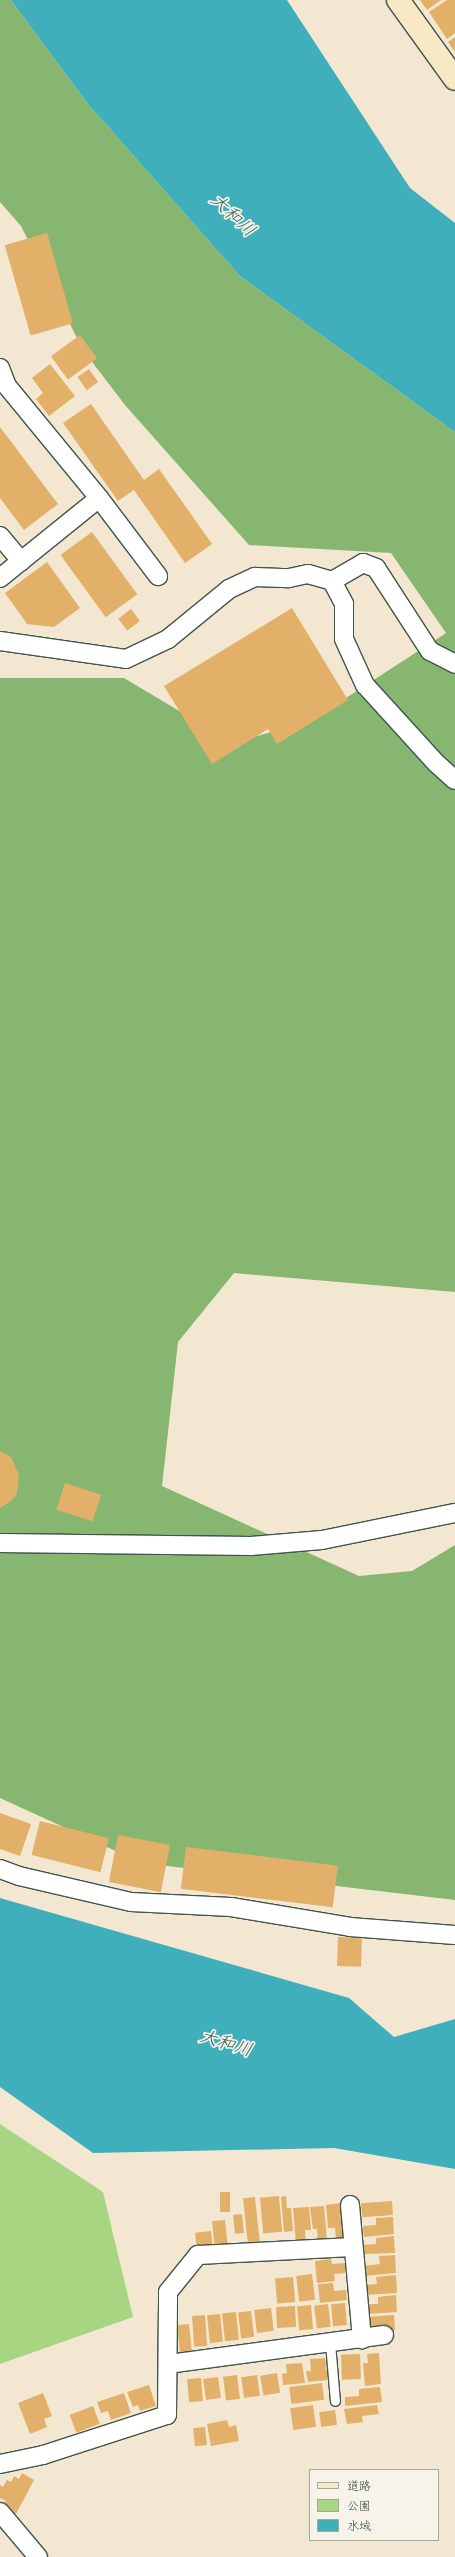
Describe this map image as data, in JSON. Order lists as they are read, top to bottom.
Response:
{
  "water": ["大和川"],
  "legend": ["道路", "公園", "水域"]
}
